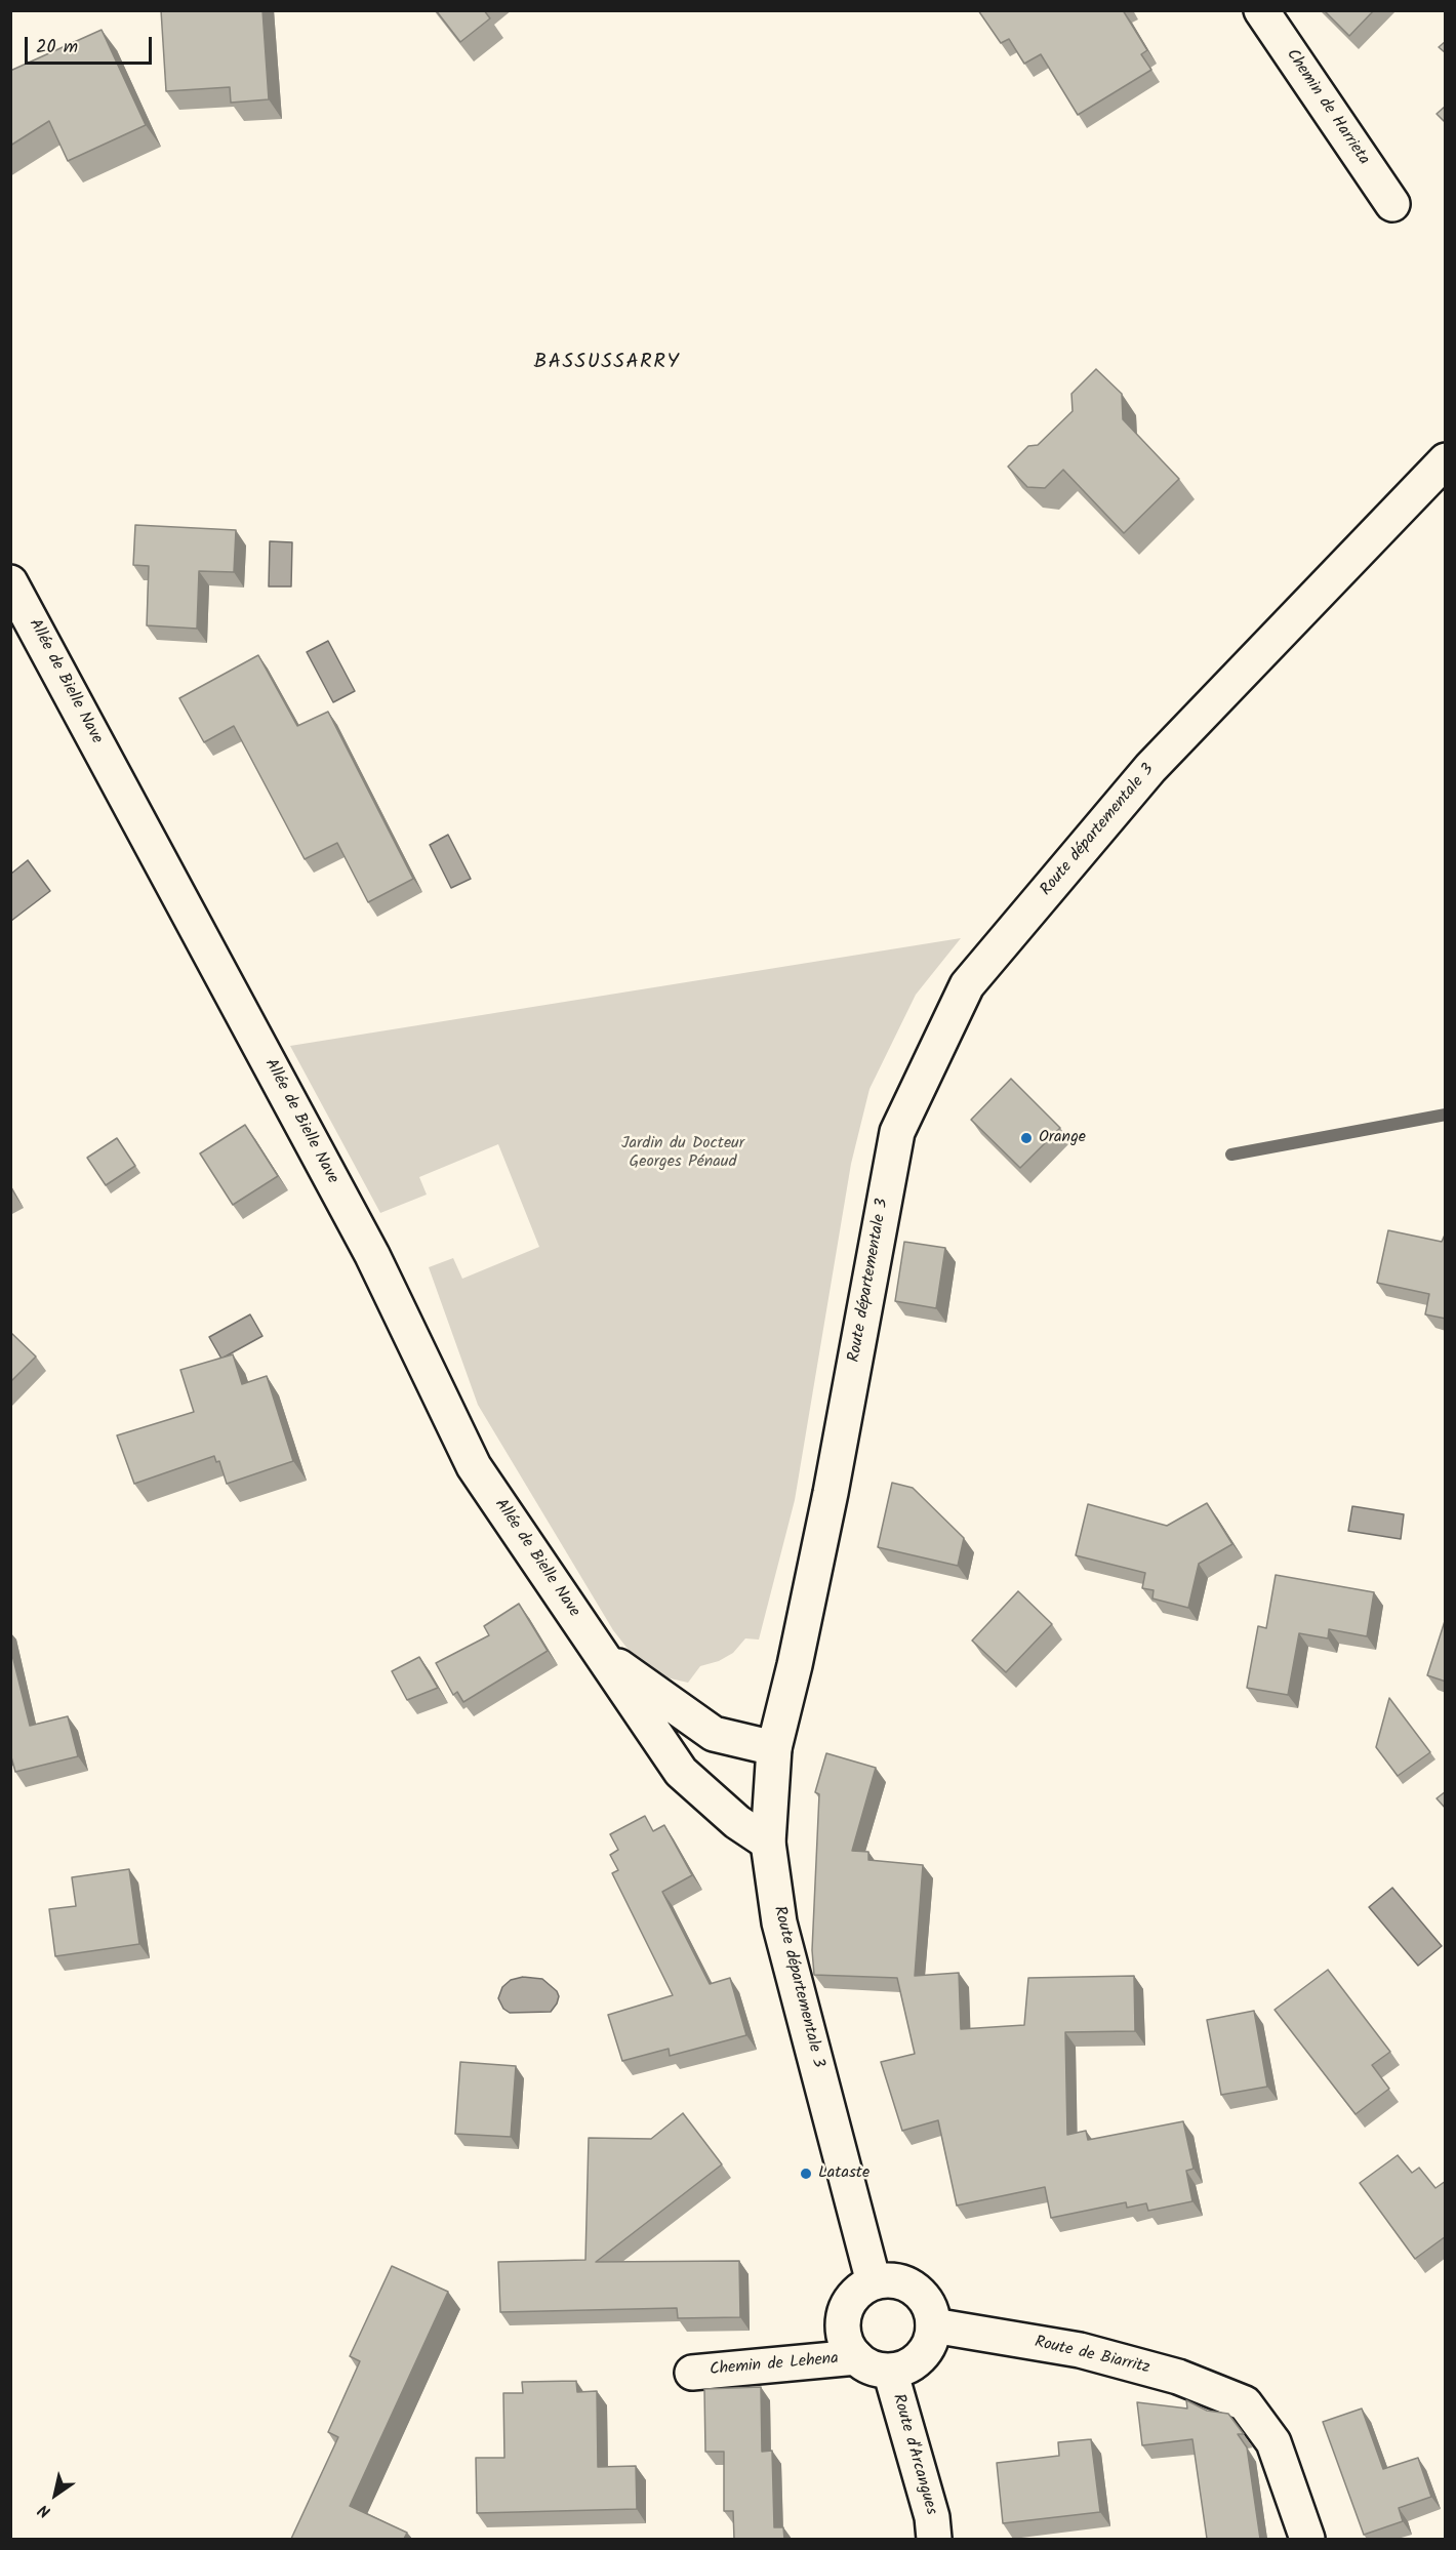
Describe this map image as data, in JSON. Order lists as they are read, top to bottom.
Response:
{
  "streets": {
    "street": [
      "Chemin de Harrieta",
      "Allée de Bielle Nave",
      "Route départementale 3",
      "Route de Biarritz",
      "Chemin de Lehena",
      "Route d'Arcangues"
    ]
  },
  "crossings": [
    ["Allée de Bielle Nave", "Route départementale 3"],
    ["Route départementale 3", "Route de Biarritz"],
    ["Route départementale 3", "Chemin de Lehena"],
    ["Route départementale 3", "Route d'Arcangues"],
    ["Route de Biarritz", "Chemin de Lehena"],
    ["Route de Biarritz", "Route d'Arcangues"],
    ["Chemin de Lehena", "Route d'Arcangues"]
  ],
  "districts": ["BASSUSSARRY"],
  "parks": ["Jardin du Docteur Georges Pénaud"],
  "places": ["Orange", "Lataste"],
  "scale_bar": "20 m",
  "north": "bottom left"
}
